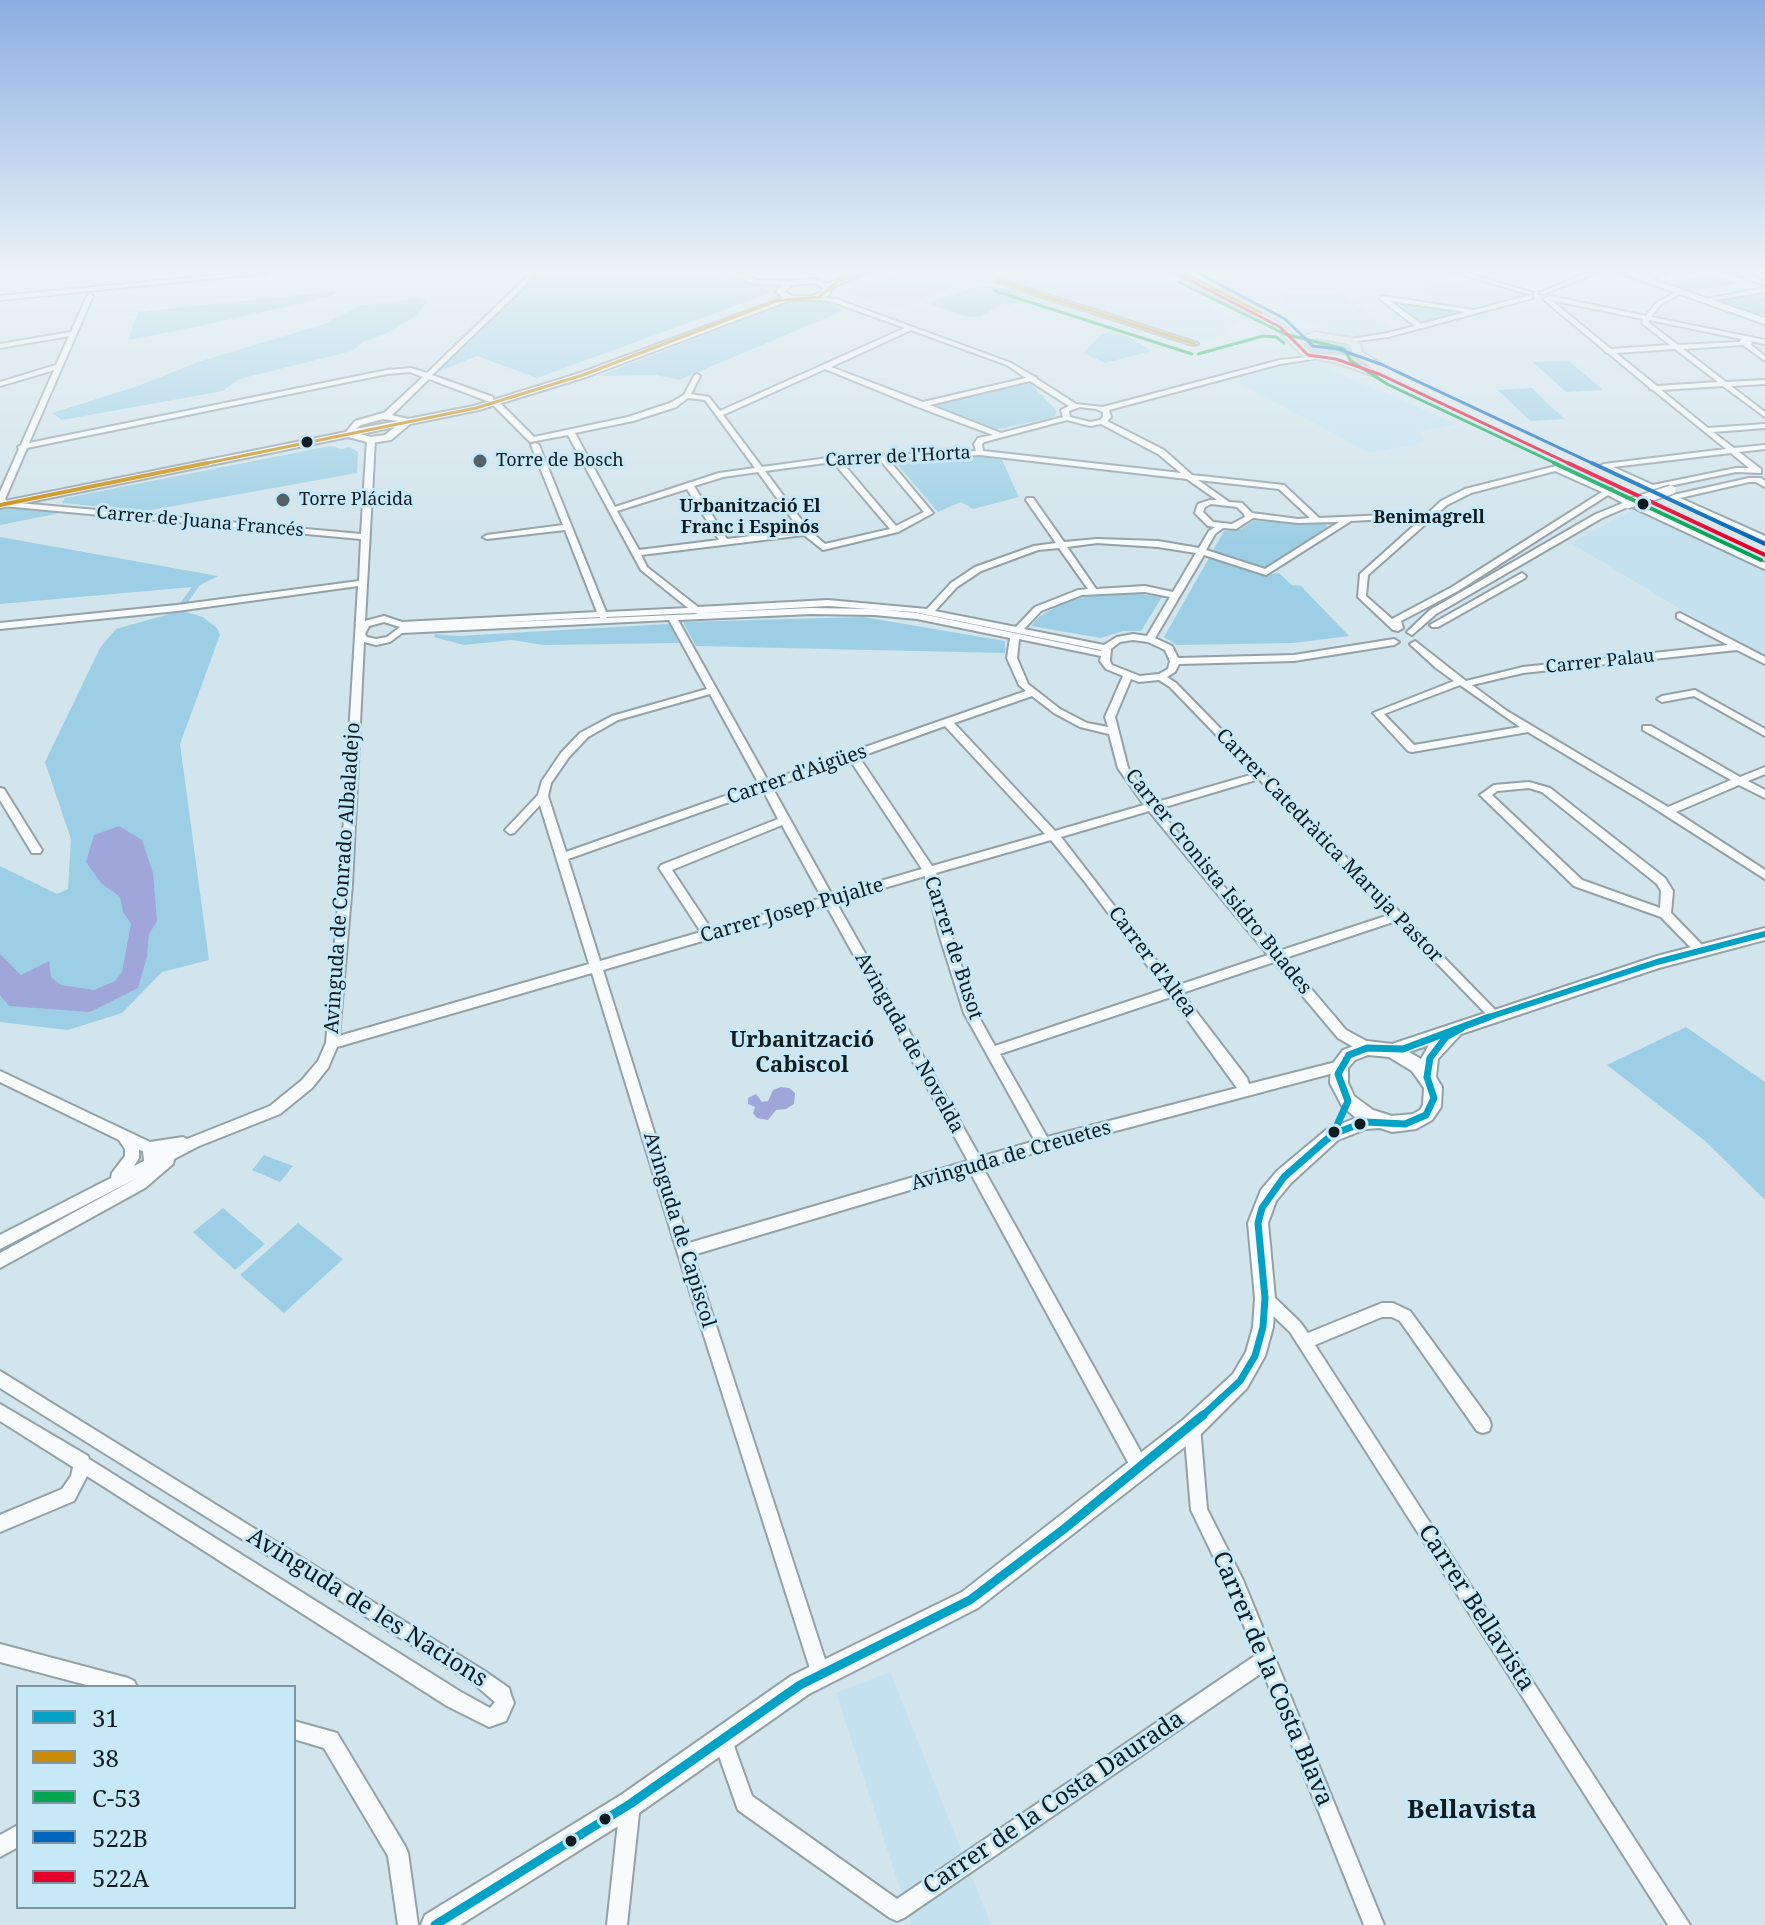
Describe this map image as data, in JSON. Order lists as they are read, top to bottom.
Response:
{
  "streets": {
    "street": [
      "Carrer de l'Horta",
      "Carrer de Juana Francés",
      "Carrer Palau",
      "Carrer d'Aigües",
      "Carrer Catedràtica Maruja Pastor",
      "Avinguda de Conrado Albaladejo",
      "Carrer Cronista Isidro Buades",
      "Carrer Josep Pujalte",
      "Carrer de Busot",
      "Carrer d'Altea",
      "Avinguda de Novelda",
      "Avinguda de Creuetes",
      "Avinguda de Capiscol",
      "Avinguda de les Nacions",
      "Carrer Bellavista",
      "Carrer de la Costa Blava",
      "Carrer de la Costa Daurada"
    ]
  },
  "crossings": [
    ["Carrer de Juana Francés", "Avinguda de Conrado Albaladejo"],
    ["Carrer d'Aigües", "Carrer de Busot"],
    ["Carrer d'Aigües", "Carrer d'Altea"],
    ["Carrer d'Aigües", "Avinguda de Novelda"],
    ["Carrer d'Aigües", "Avinguda de Capiscol"],
    ["Carrer Catedràtica Maruja Pastor", "Carrer Josep Pujalte"],
    ["Avinguda de Conrado Albaladejo", "Carrer Josep Pujalte"],
    ["Carrer Cronista Isidro Buades", "Carrer Josep Pujalte"],
    ["Carrer Cronista Isidro Buades", "Avinguda de Creuetes"],
    ["Carrer Josep Pujalte", "Carrer de Busot"],
    ["Carrer Josep Pujalte", "Carrer d'Altea"],
    ["Carrer Josep Pujalte", "Avinguda de Novelda"],
    ["Carrer Josep Pujalte", "Avinguda de Capiscol"],
    ["Carrer de Busot", "Avinguda de Creuetes"],
    ["Carrer d'Altea", "Avinguda de Creuetes"],
    ["Avinguda de Novelda", "Avinguda de Creuetes"],
    ["Avinguda de Creuetes", "Avinguda de Capiscol"],
    ["Carrer de la Costa Blava", "Carrer de la Costa Daurada"]
  ],
  "districts": [
    "Urbanització El Franc i Espinós",
    "Benimagrell",
    "Urbanització Cabiscol",
    "Bellavista"
  ],
  "places": ["Torre de Bosch", "Torre Plácida"],
  "lines": [
    "transit line 38",
    "transit line C-53",
    "transit line 522B",
    "transit line 522A",
    "transit line 31"
  ],
  "legend": [
    "31",
    "38",
    "C-53",
    "522B",
    "522A"
  ]
}
